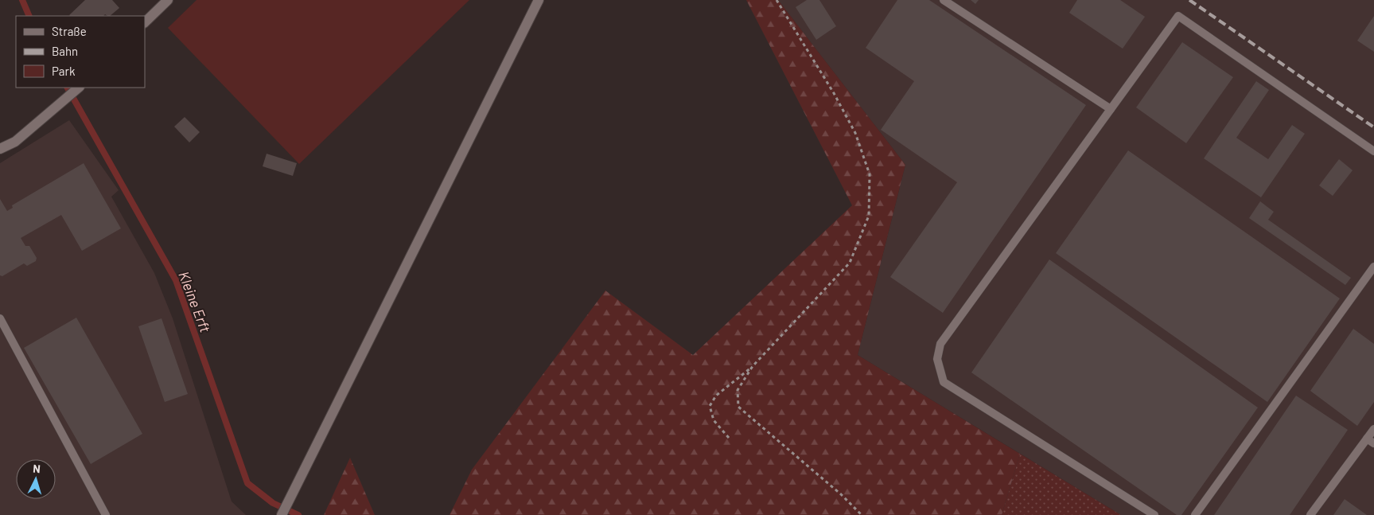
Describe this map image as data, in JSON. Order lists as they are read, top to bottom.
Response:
{
  "water": ["Kleine Erft"],
  "legend": ["Straße", "Bahn", "Park"],
  "north": "top"
}
